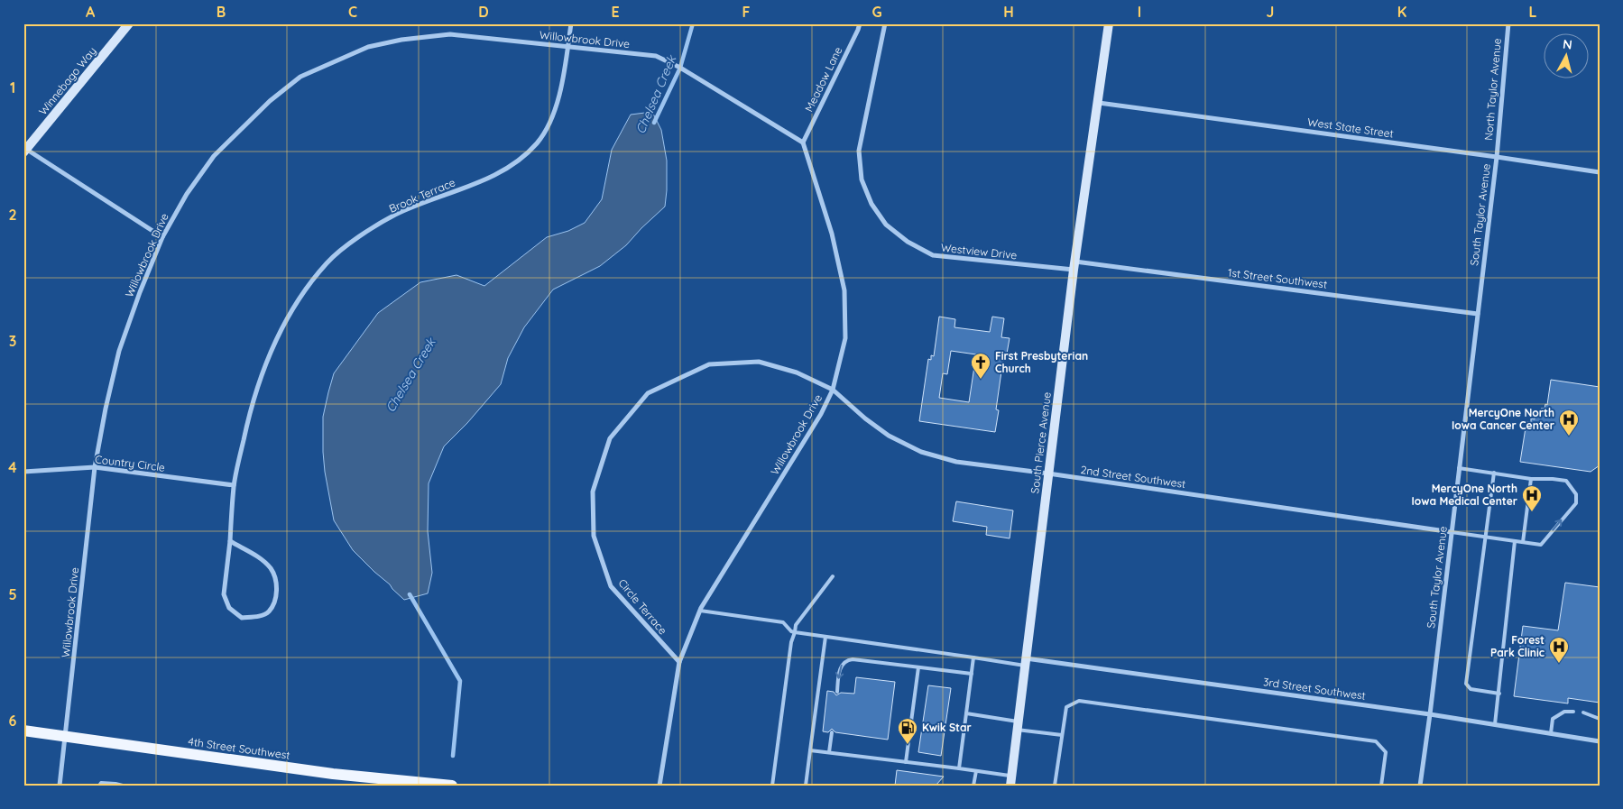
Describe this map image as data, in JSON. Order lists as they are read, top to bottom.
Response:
{
  "streets": {
    "main road": ["Winnebago Way", "South Pierce Avenue", "4th Street Southwest"],
    "street": [
      "Willowbrook Drive",
      "Meadow Lane",
      "North Taylor Avenue",
      "West State Street",
      "Brook Terrace",
      "South Taylor Avenue",
      "Westview Drive",
      "1st Street Southwest",
      "Country Circle",
      "2nd Street Southwest",
      "Circle Terrace",
      "3rd Street Southwest"
    ]
  },
  "crossings": [
    ["Willowbrook Drive", "Meadow Lane"],
    ["Willowbrook Drive", "Brook Terrace"],
    ["Willowbrook Drive", "Country Circle"],
    ["Willowbrook Drive", "2nd Street Southwest"],
    ["Willowbrook Drive", "Circle Terrace"],
    ["Willowbrook Drive", "4th Street Southwest"],
    ["North Taylor Avenue", "West State Street"],
    ["North Taylor Avenue", "South Taylor Avenue"],
    ["West State Street", "South Taylor Avenue"],
    ["West State Street", "South Pierce Avenue"],
    ["Brook Terrace", "Country Circle"],
    ["South Taylor Avenue", "1st Street Southwest"],
    ["South Taylor Avenue", "2nd Street Southwest"],
    ["South Taylor Avenue", "3rd Street Southwest"],
    ["Westview Drive", "1st Street Southwest"],
    ["Westview Drive", "South Pierce Avenue"],
    ["1st Street Southwest", "South Pierce Avenue"],
    ["South Pierce Avenue", "2nd Street Southwest"],
    ["South Pierce Avenue", "3rd Street Southwest"],
    ["2nd Street Southwest", "Circle Terrace"]
  ],
  "water": ["Chelsea Creek"],
  "places": {
    "church": ["First Presbyterian Church"],
    "hospital": ["MercyOne North Iowa Cancer Center", "MercyOne North Iowa Medical Center", "Forest Park Clinic"],
    "fuel station": ["Kwik Star"]
  },
  "north": "top",
  "grid": {
    "columns": [
      "A",
      "B",
      "C",
      "D",
      "E",
      "F",
      "G",
      "H",
      "I",
      "J",
      "K",
      "L"
    ],
    "rows": [
      "1",
      "2",
      "3",
      "4",
      "5",
      "6"
    ]
  }
}
